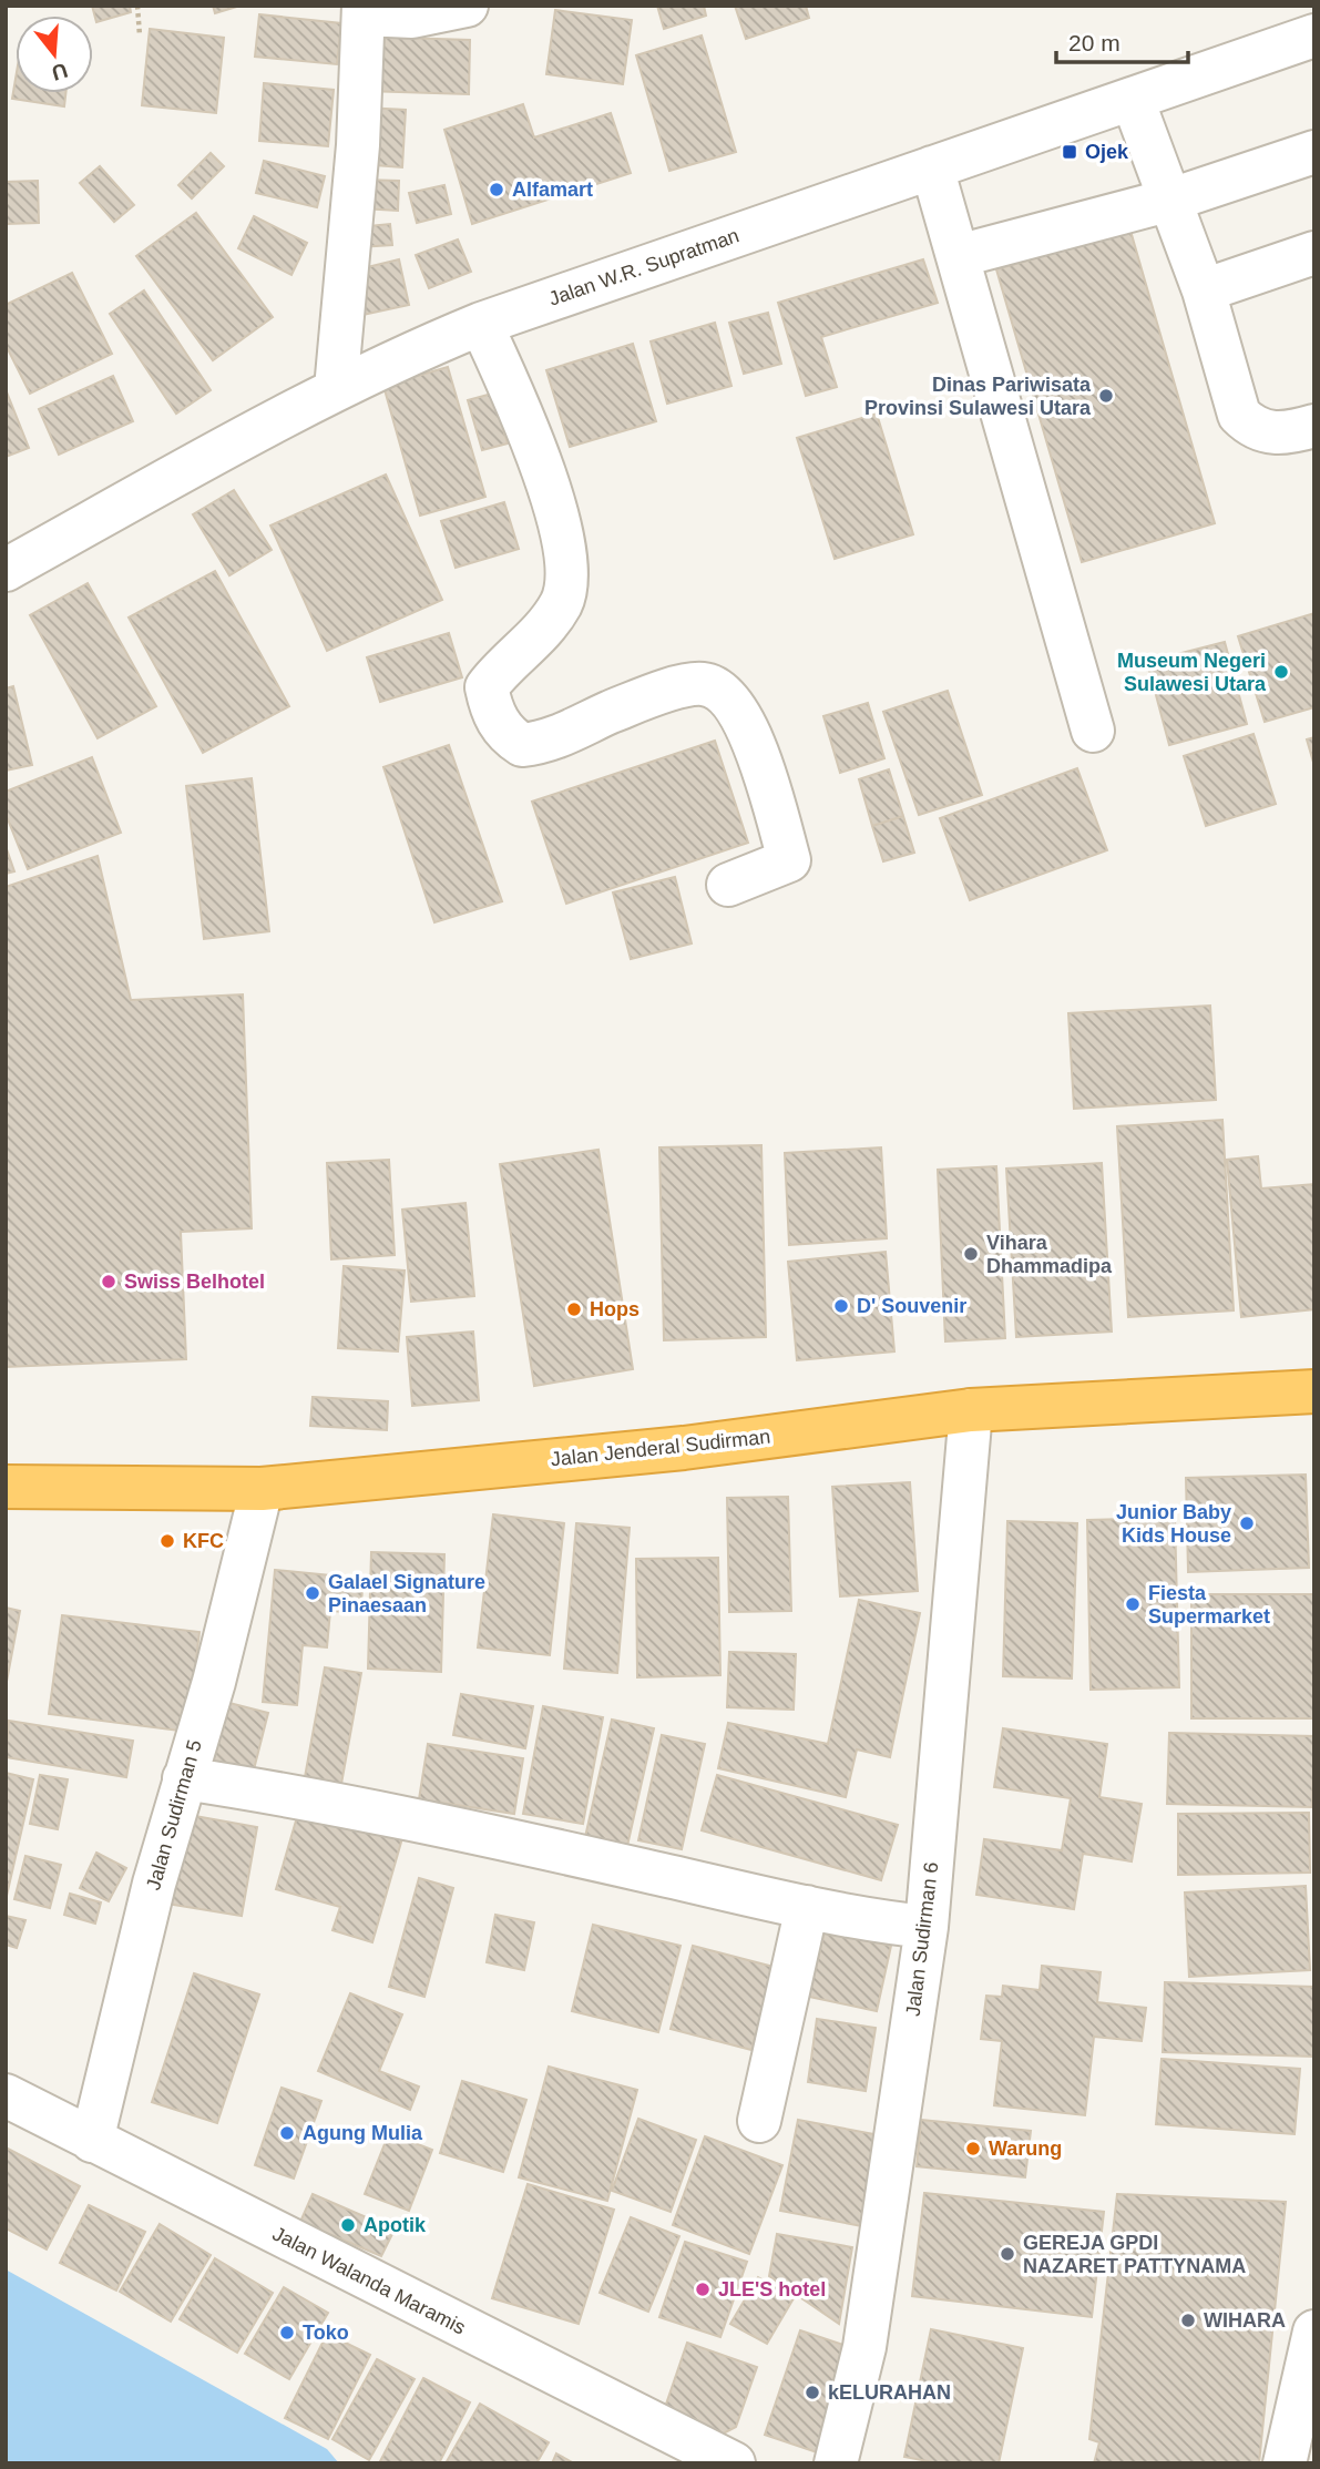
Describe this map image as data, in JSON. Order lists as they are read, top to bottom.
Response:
{
  "streets": {
    "highway": ["Jalan Jenderal Sudirman"],
    "street": [
      "Jalan W.R. Supratman",
      "Jalan Sudirman 5",
      "Jalan Sudirman 6",
      "Jalan Walanda Maramis"
    ]
  },
  "crossings": [
    ["Jalan Jenderal Sudirman", "Jalan Sudirman 5"],
    ["Jalan Jenderal Sudirman", "Jalan Sudirman 6"],
    ["Jalan Sudirman 5", "Jalan Walanda Maramis"]
  ],
  "places": {
    "transit": ["Ojek"],
    "other": [
      "Alfamart",
      "Dinas Pariwisata Provinsi Sulawesi Utara",
      "Museum Negeri Sulawesi Utara",
      "Vihara Dhammadipa",
      "Swiss Belhotel",
      "D' Souvenir",
      "Hops",
      "Junior Baby Kids House",
      "KFC",
      "Galael Signature Pinaesaan",
      "Fiesta Supermarket",
      "Agung Mulia",
      "Warung",
      "Apotik",
      "GEREJA GPDI NAZARET PATTYNAMA",
      "JLE'S hotel",
      "WIHARA",
      "Toko",
      "kELURAHAN"
    ]
  },
  "scale_bar": "20 m",
  "north": "bottom"
}
